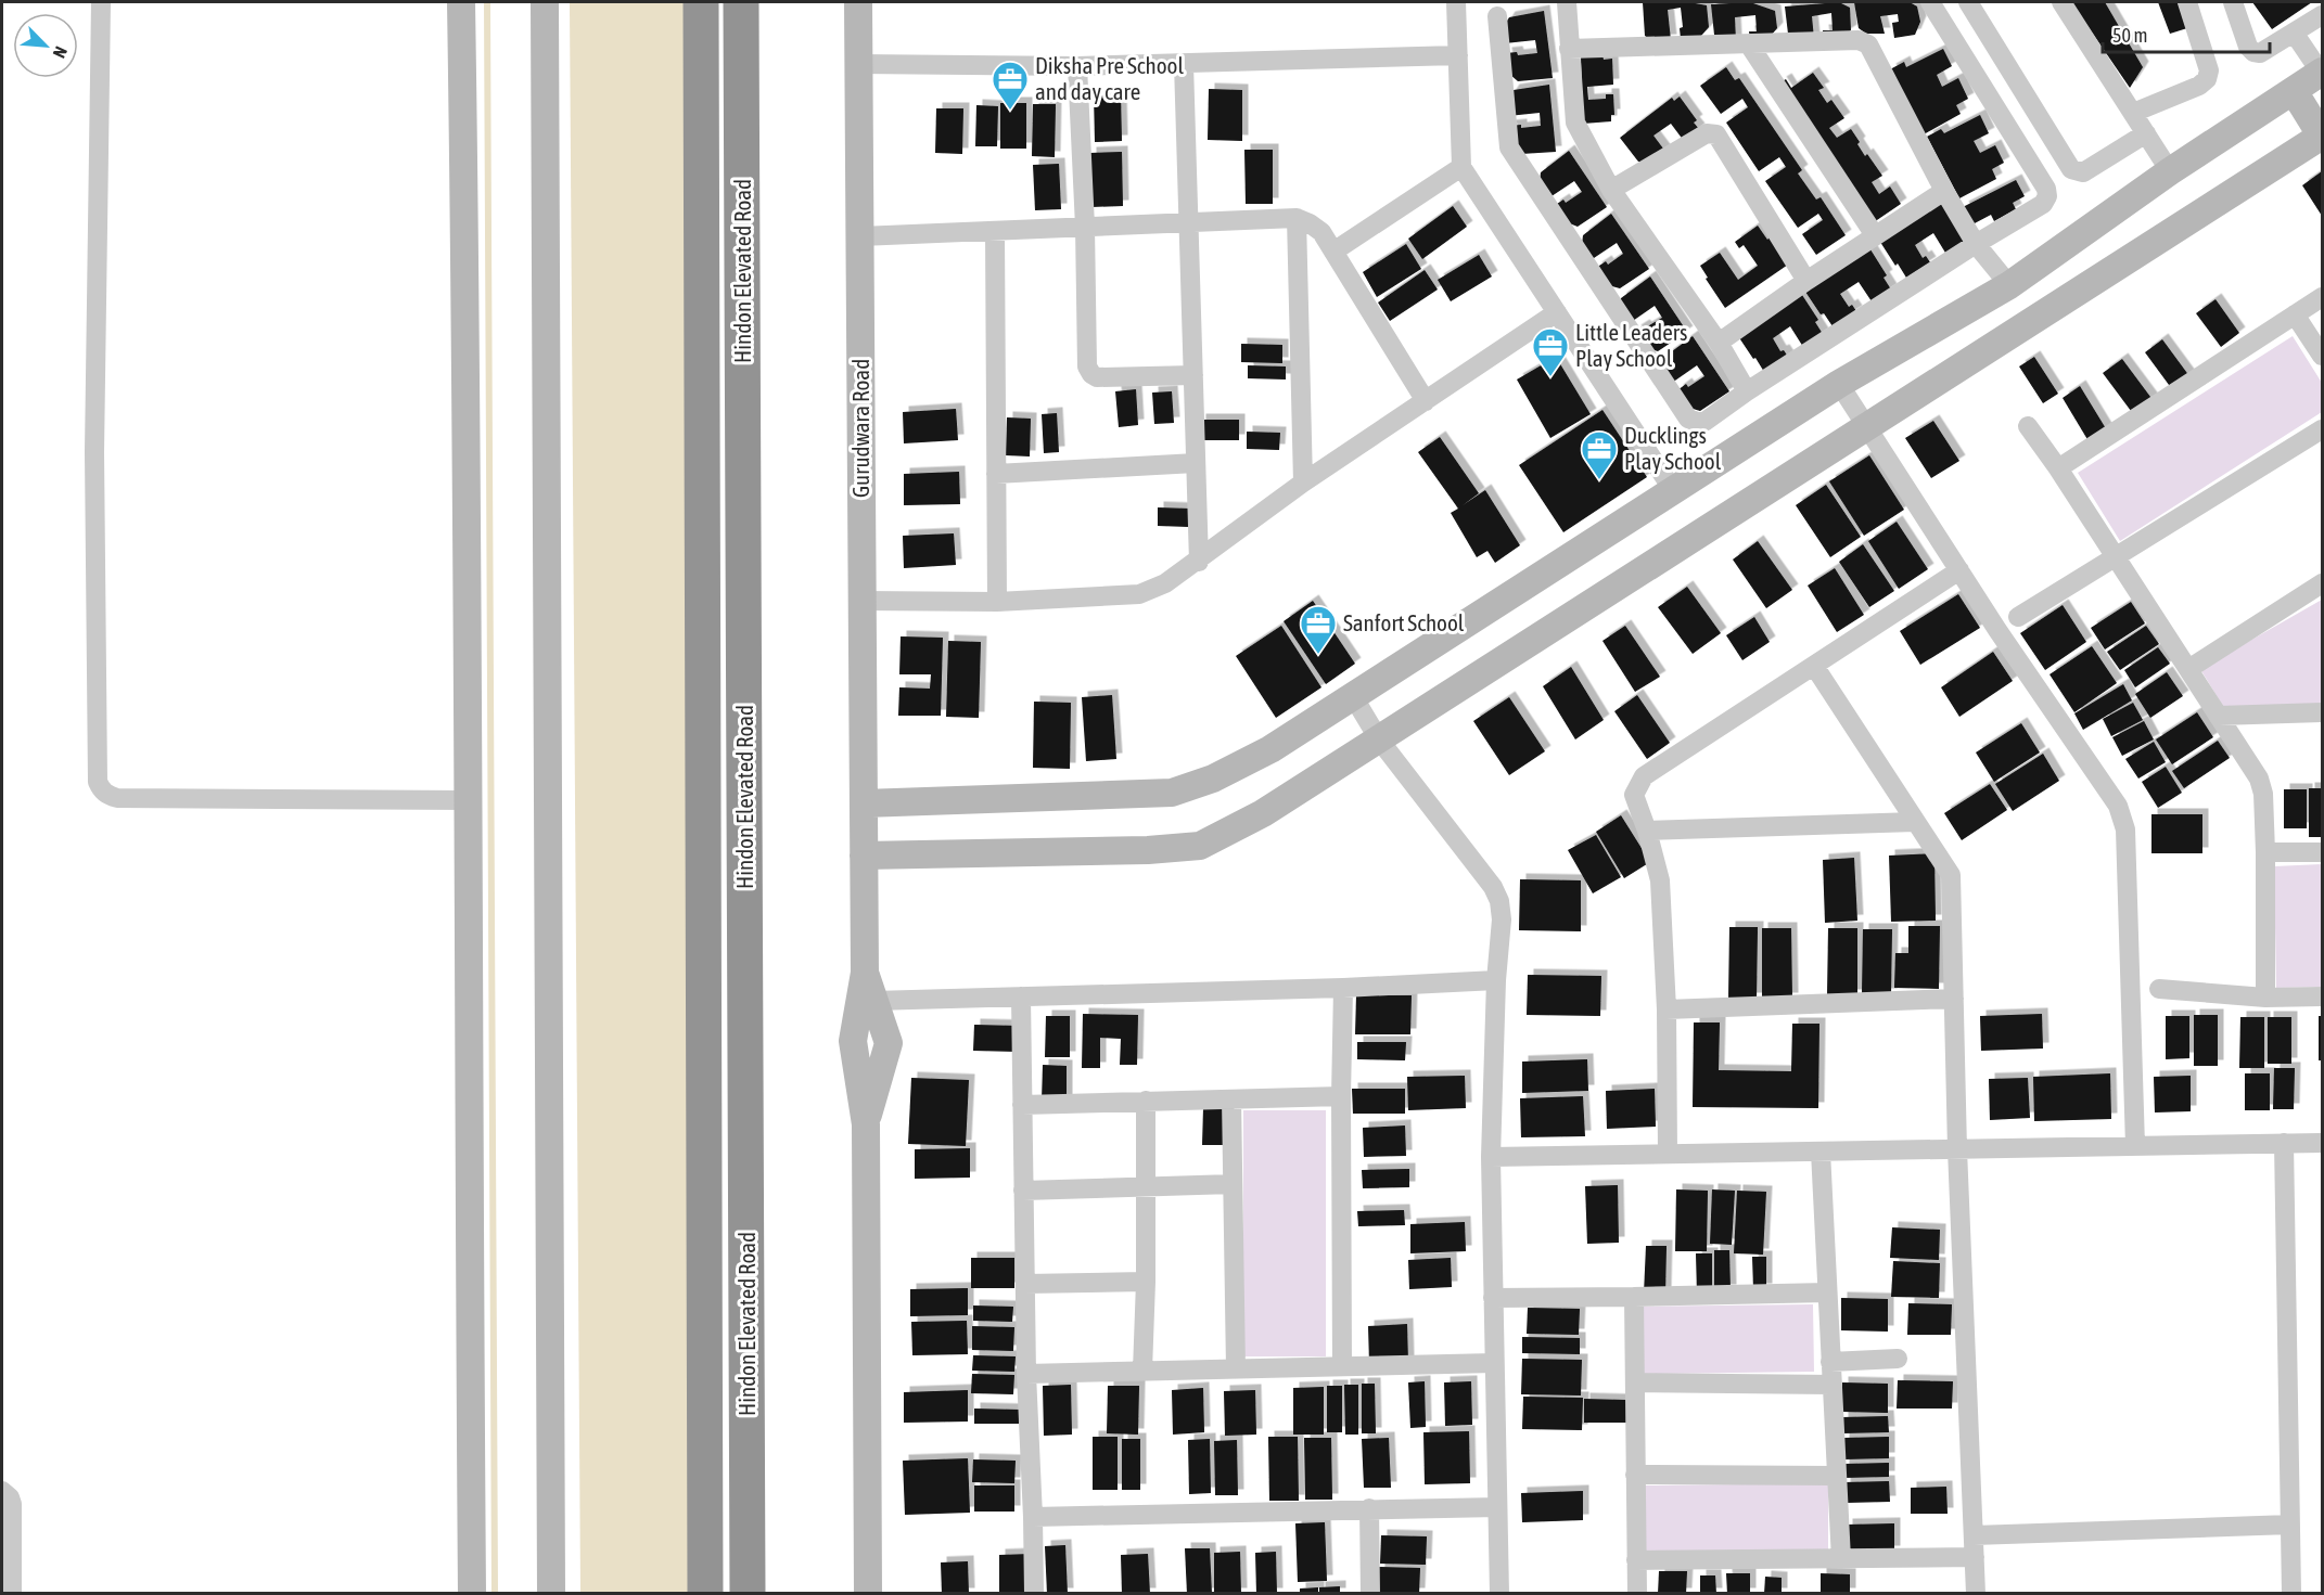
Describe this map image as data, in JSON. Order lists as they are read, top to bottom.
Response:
{
  "streets": {
    "highway": ["Hindon Elevated Road"],
    "street": ["Gurudwara Road"]
  },
  "places": {
    "office": [
      "Diksha Pre School and day care",
      "Little Leaders Play School",
      "Ducklings Play School",
      "Sanfort School"
    ]
  },
  "scale_bar": "50 m",
  "north": "bottom right"
}
